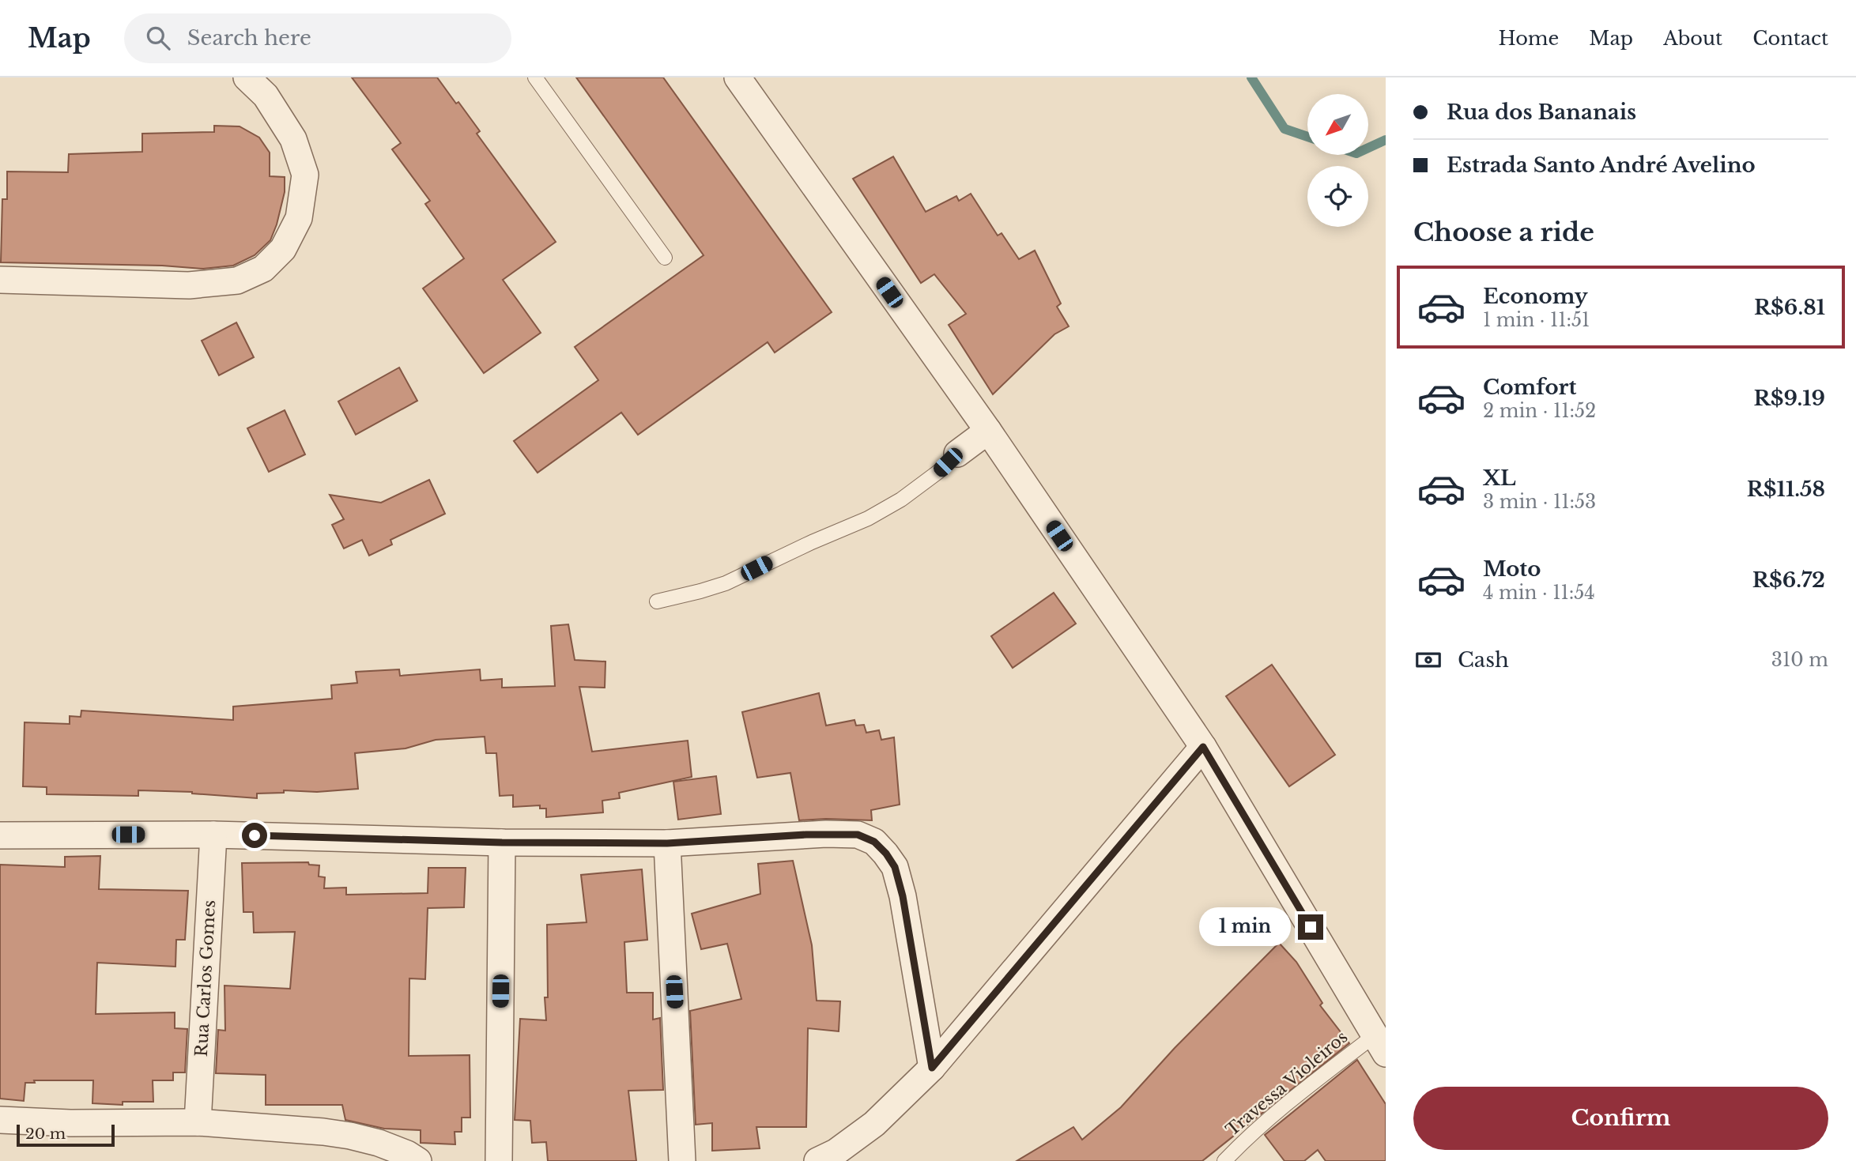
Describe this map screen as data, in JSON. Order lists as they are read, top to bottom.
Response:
{
  "streets": {
    "street": ["Rua Carlos Gomes"],
    "lane": ["Travessa Violeiros"]
  },
  "scale_bar": "20 m",
  "north": "bottom left",
  "page": {
    "header": "Map",
    "search": "Search here",
    "nav": [
      "Home",
      "Map",
      "About",
      "Contact"
    ],
    "banner": ["Rua dos Bananais", "Estrada Santo André Avelino"],
    "heading": "Choose a ride",
    "list": [
      {
        "name": "Economy",
        "note": "1 min · 11:51",
        "value": "R$6.81"
      },
      {
        "name": "Comfort",
        "note": "2 min · 11:52",
        "value": "R$9.19"
      },
      {
        "name": "XL",
        "note": "3 min · 11:53",
        "value": "R$11.58"
      },
      {
        "name": "Moto",
        "note": "4 min · 11:54",
        "value": "R$6.72"
      }
    ],
    "pay": ["Cash", "310 m"],
    "bubble": "1 min",
    "buttons": "Confirm",
    "scale": "20 m"
  }
}
